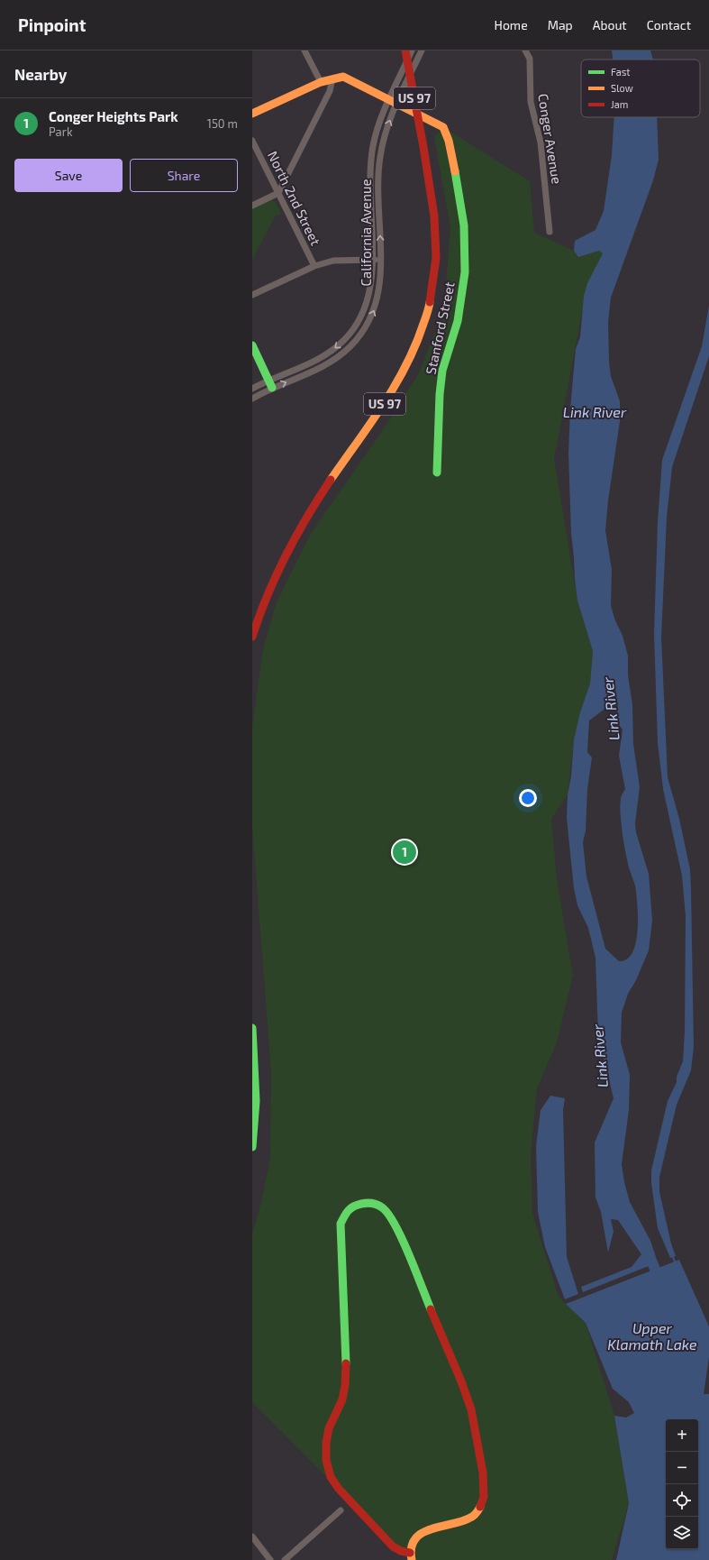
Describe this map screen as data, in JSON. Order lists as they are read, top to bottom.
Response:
{
  "streets": {
    "main road": ["US 97", "Stanford Street"],
    "street": ["Conger Avenue", "North 2nd Street", "California Avenue"]
  },
  "crossings": [
    ["California Avenue", "Stanford Street"]
  ],
  "water": ["Link River", "Upper Klamath Lake"],
  "legend": ["Fast", "Slow", "Jam"],
  "page": {
    "header": "Pinpoint",
    "nav": [
      "Home",
      "Map",
      "About",
      "Contact"
    ],
    "heading": "Nearby",
    "list": [
      {
        "mark": "1",
        "name": "Conger Heights Park",
        "note": "Park",
        "value": "150 m"
      }
    ],
    "buttons": ["Save", "Share"],
    "pins": "1",
    "map_buttons": ["+", "−"]
  }
}
